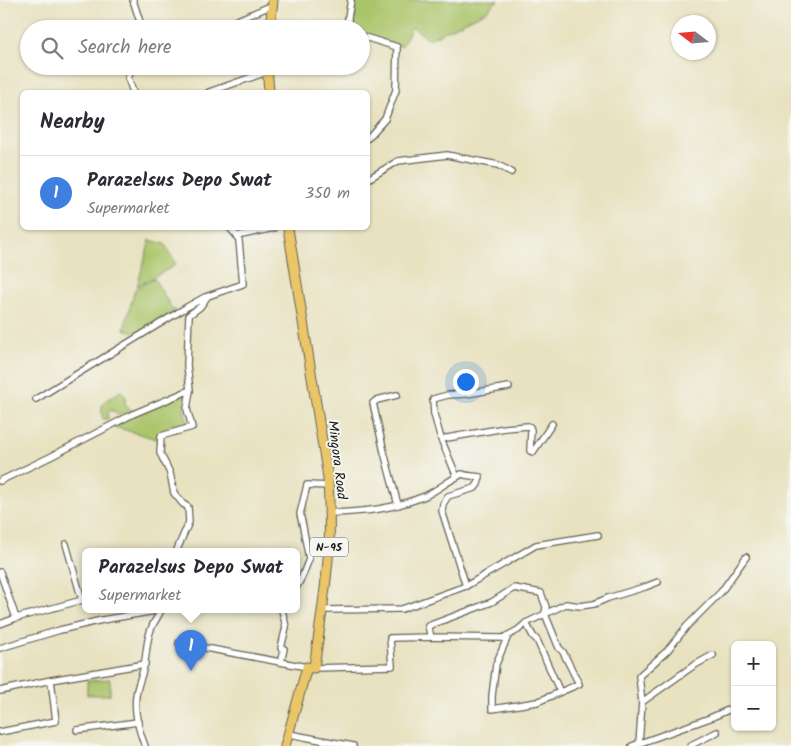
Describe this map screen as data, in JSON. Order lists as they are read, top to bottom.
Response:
{
  "streets": {
    "main road": ["Mingora Road", "N-95"]
  },
  "north": "left",
  "page": {
    "search": "Search here",
    "heading": "Nearby",
    "list": [
      {
        "mark": "1",
        "name": "Parazelsus Depo Swat",
        "note": "Supermarket",
        "value": "350 m"
      }
    ],
    "popup": ["Parazelsus Depo Swat", "Supermarket"],
    "pins": "1",
    "map_buttons": ["+", "−"]
  }
}
